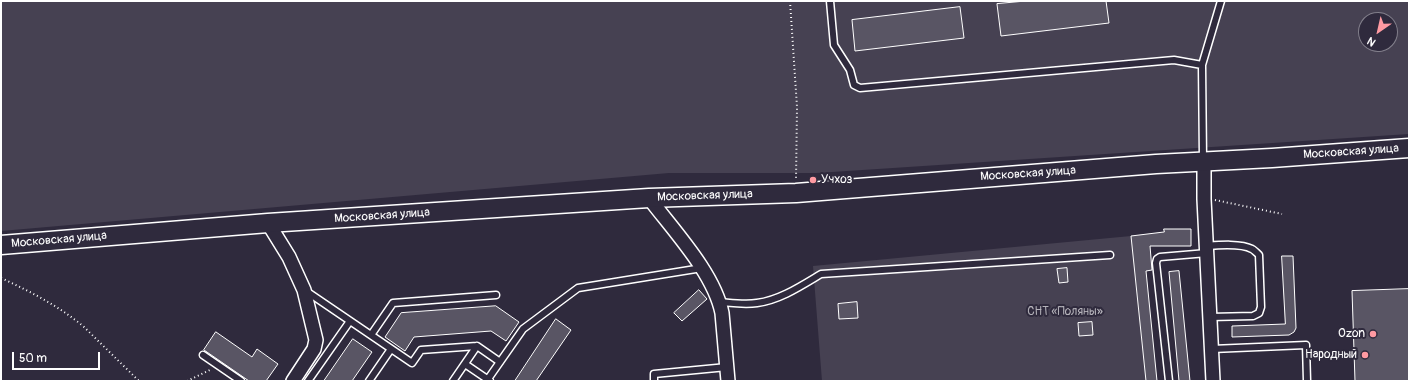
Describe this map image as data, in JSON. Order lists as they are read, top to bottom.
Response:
{
  "streets": {
    "main road": ["Московская улица"]
  },
  "parks": ["СНТ «Поляны»"],
  "places": ["Учхоз", "Ozon", "Народный"],
  "scale_bar": "50 m",
  "north": "bottom left"
}
